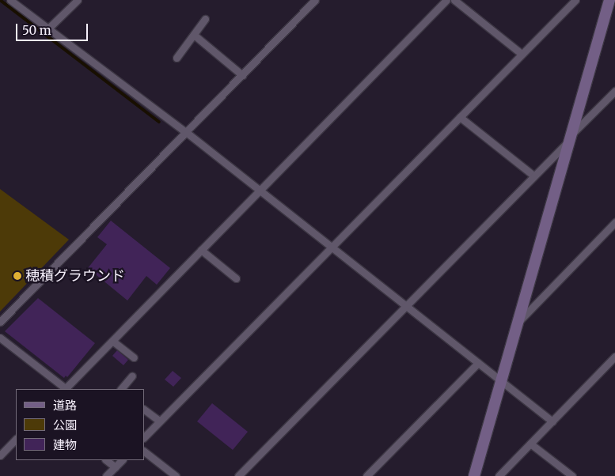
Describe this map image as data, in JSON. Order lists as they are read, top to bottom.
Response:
{
  "places": ["穂積グラウンド"],
  "legend": ["道路", "公園", "建物"],
  "scale_bar": "50 m"
}
